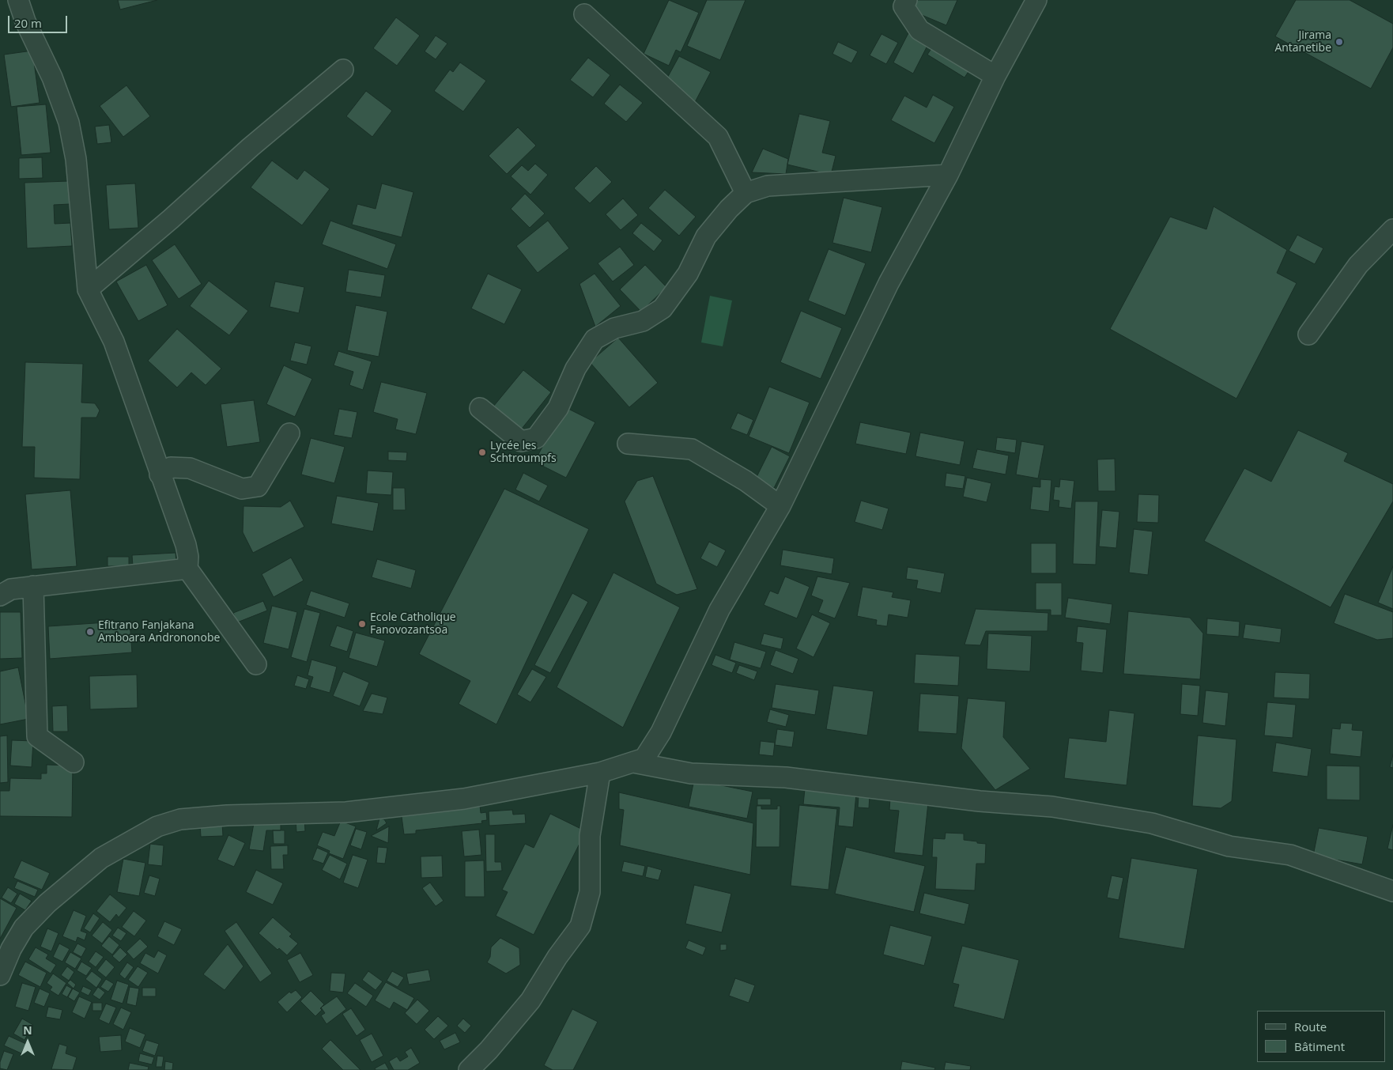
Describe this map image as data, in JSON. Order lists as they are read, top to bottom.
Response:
{
  "places": [
    "Jirama Antanetibe",
    "Lycée les Schtroumpfs",
    "Ecole Catholique Fanovozantsoa",
    "Efitrano Fanjakana Amboara Andrononobe"
  ],
  "legend": ["Route", "Bâtiment"],
  "scale_bar": "20 m",
  "north": "top"
}
